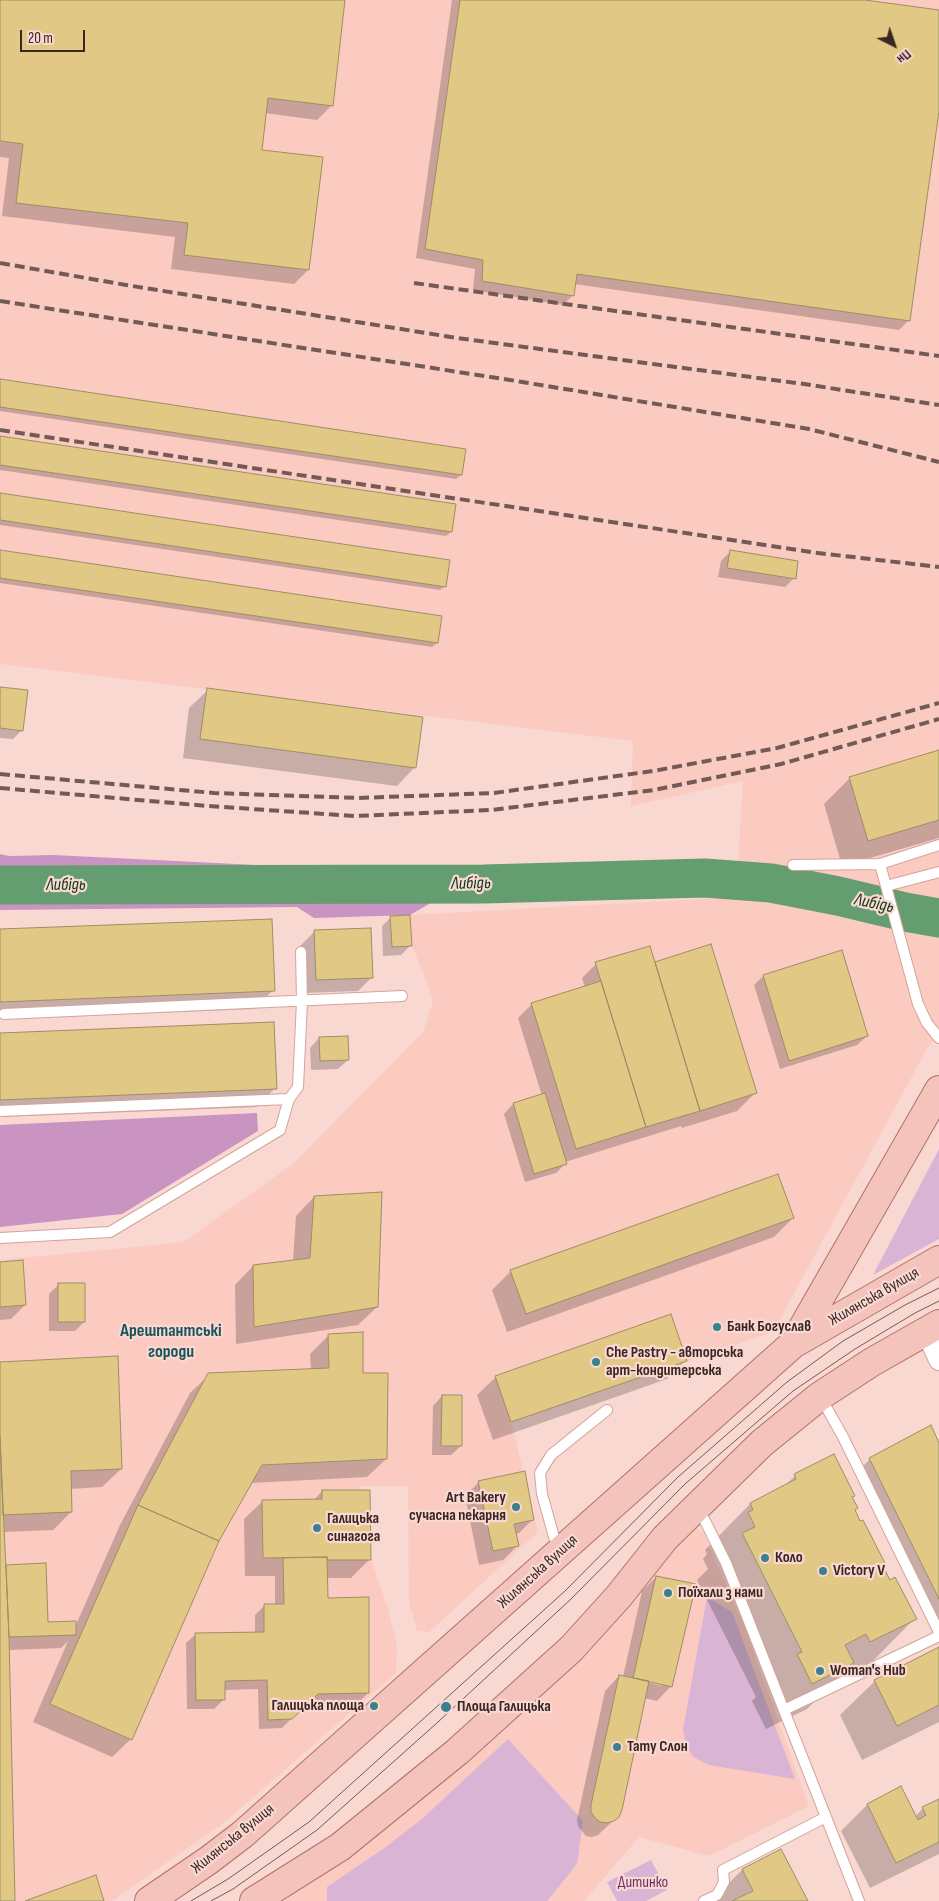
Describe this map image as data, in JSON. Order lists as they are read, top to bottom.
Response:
{
  "streets": {
    "main road": ["Жилянська вулиця"]
  },
  "districts": ["Арештантські городи"],
  "water": ["Либідь"],
  "parks": ["Дитинко"],
  "places": [
    "Банк Богуслав",
    "Che Pastry - авторська арт-кондитерська",
    "Art Bakery сучасна пекарня",
    "Галицька синагога",
    "Коло",
    "Victory V",
    "Поїхали з нами",
    "Woman's Hub",
    "Галицька площа",
    "Площа Галицька",
    "Тату Слон"
  ],
  "scale_bar": "20 m",
  "north": "bottom right"
}
